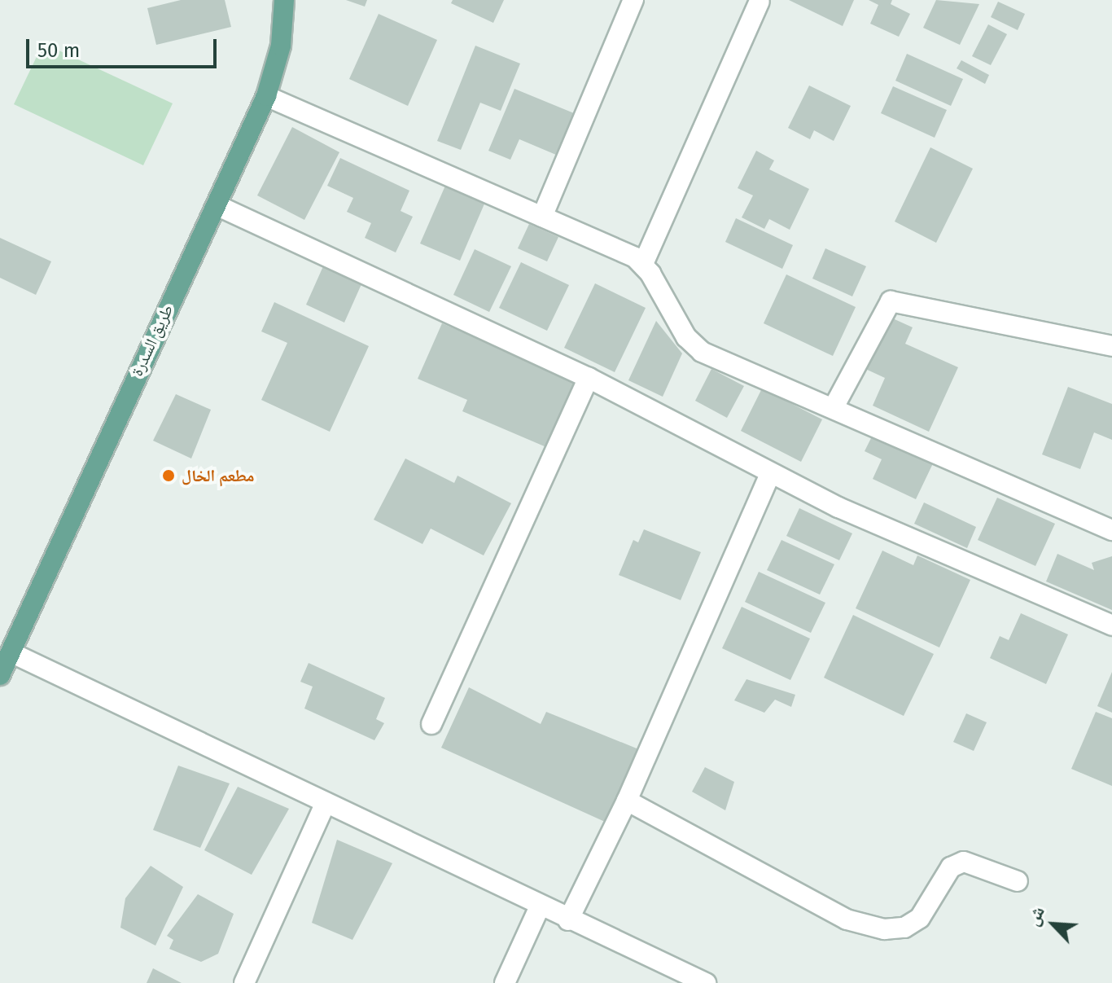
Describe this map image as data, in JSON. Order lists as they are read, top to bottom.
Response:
{
  "streets": {
    "main road": ["طريق السدرة"]
  },
  "places": ["مطعم الخال"],
  "scale_bar": "50 m",
  "north": "top left"
}
